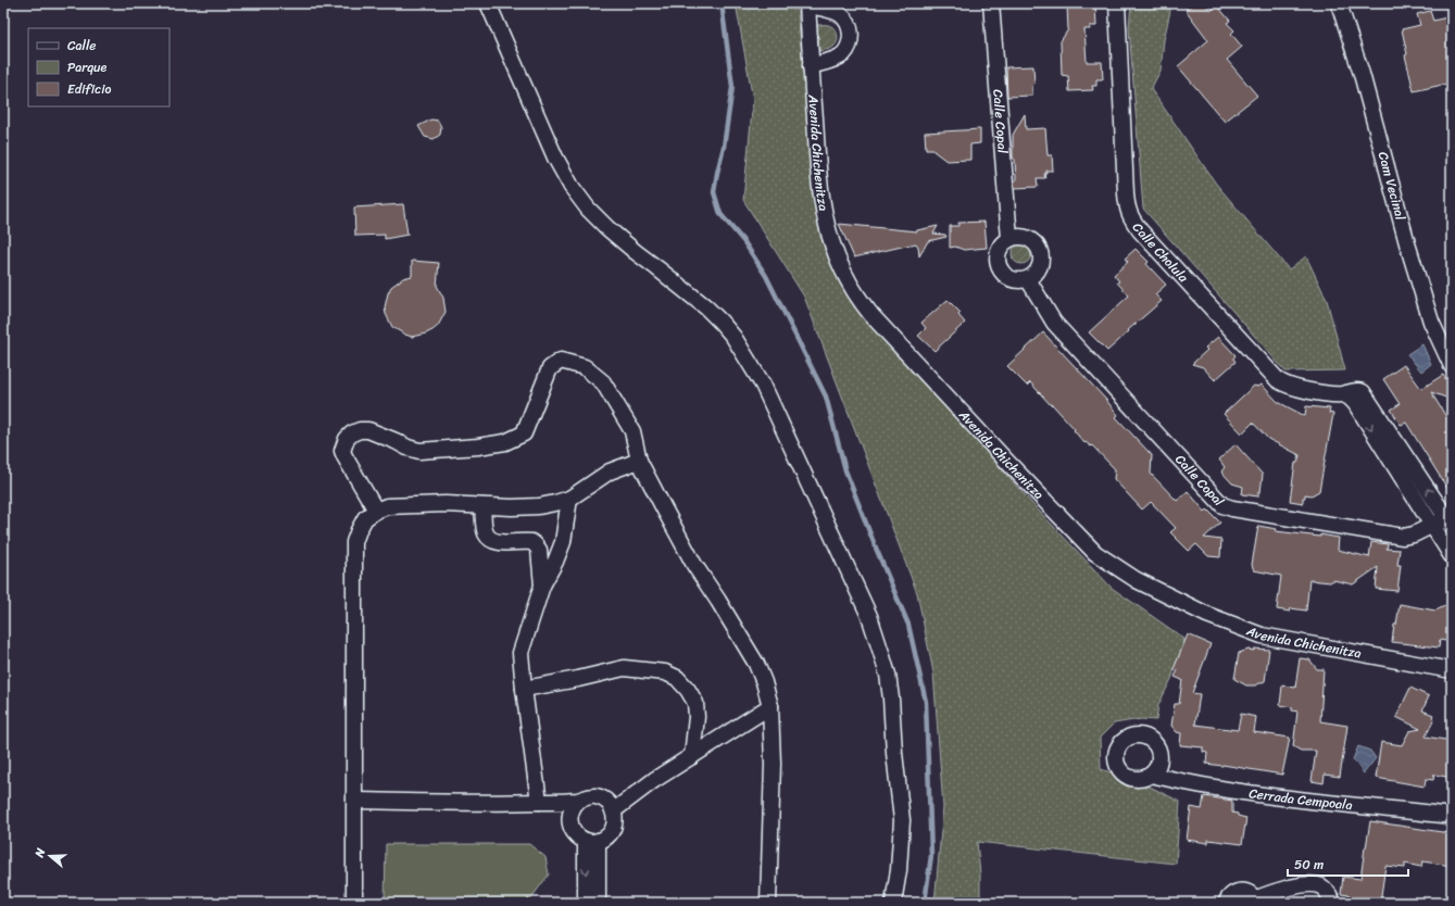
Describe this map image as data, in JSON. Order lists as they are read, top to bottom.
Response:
{
  "streets": {
    "street": [
      "Calle Copal",
      "Avenida Chichenitza",
      "Cam Vecinal",
      "Calle Cholula",
      "Cerrada Cempoala"
    ]
  },
  "crossings": [
    ["Calle Copal", "Calle Cholula"]
  ],
  "legend": ["Calle", "Parque", "Edificio"],
  "scale_bar": "50 m",
  "north": "left"
}
